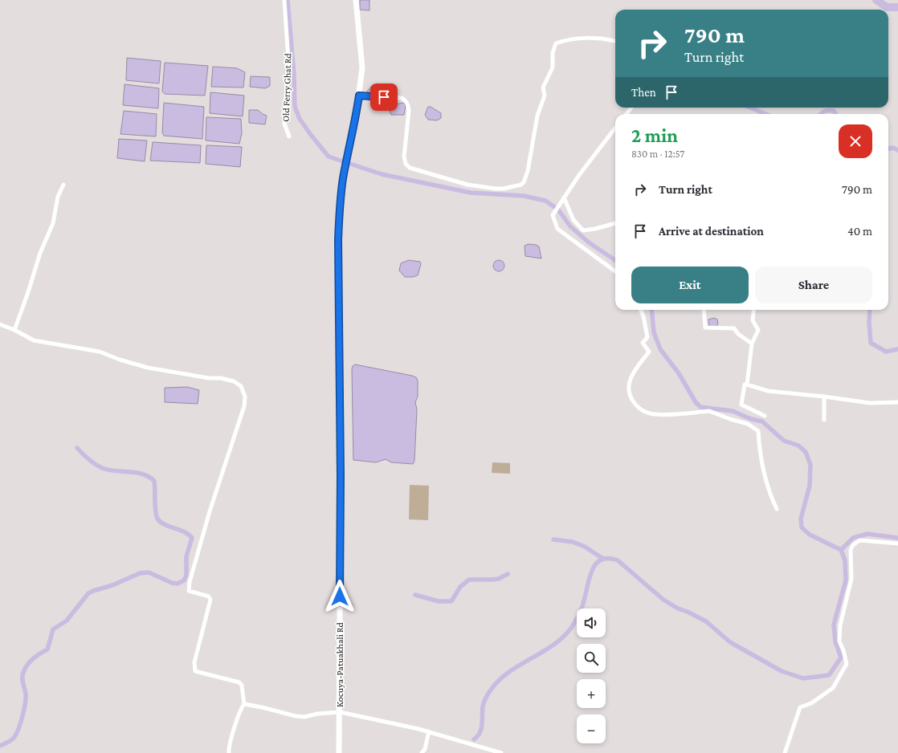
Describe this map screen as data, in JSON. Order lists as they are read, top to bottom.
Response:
{
  "streets": {
    "main road": ["Kocuya-Patuakhali Rd"],
    "street": ["Old Ferry Ghat Rd"]
  },
  "page": {
    "turn": ["790 m", "Turn right"],
    "then": "Then",
    "heading": ["2 min", "830 m · 12:57"],
    "list": [
      {
        "name": "Turn right",
        "value": "790 m"
      },
      {
        "name": "Arrive at destination",
        "value": "40 m"
      }
    ],
    "buttons": ["Exit", "Share"],
    "map_buttons": ["+", "−"]
  }
}
